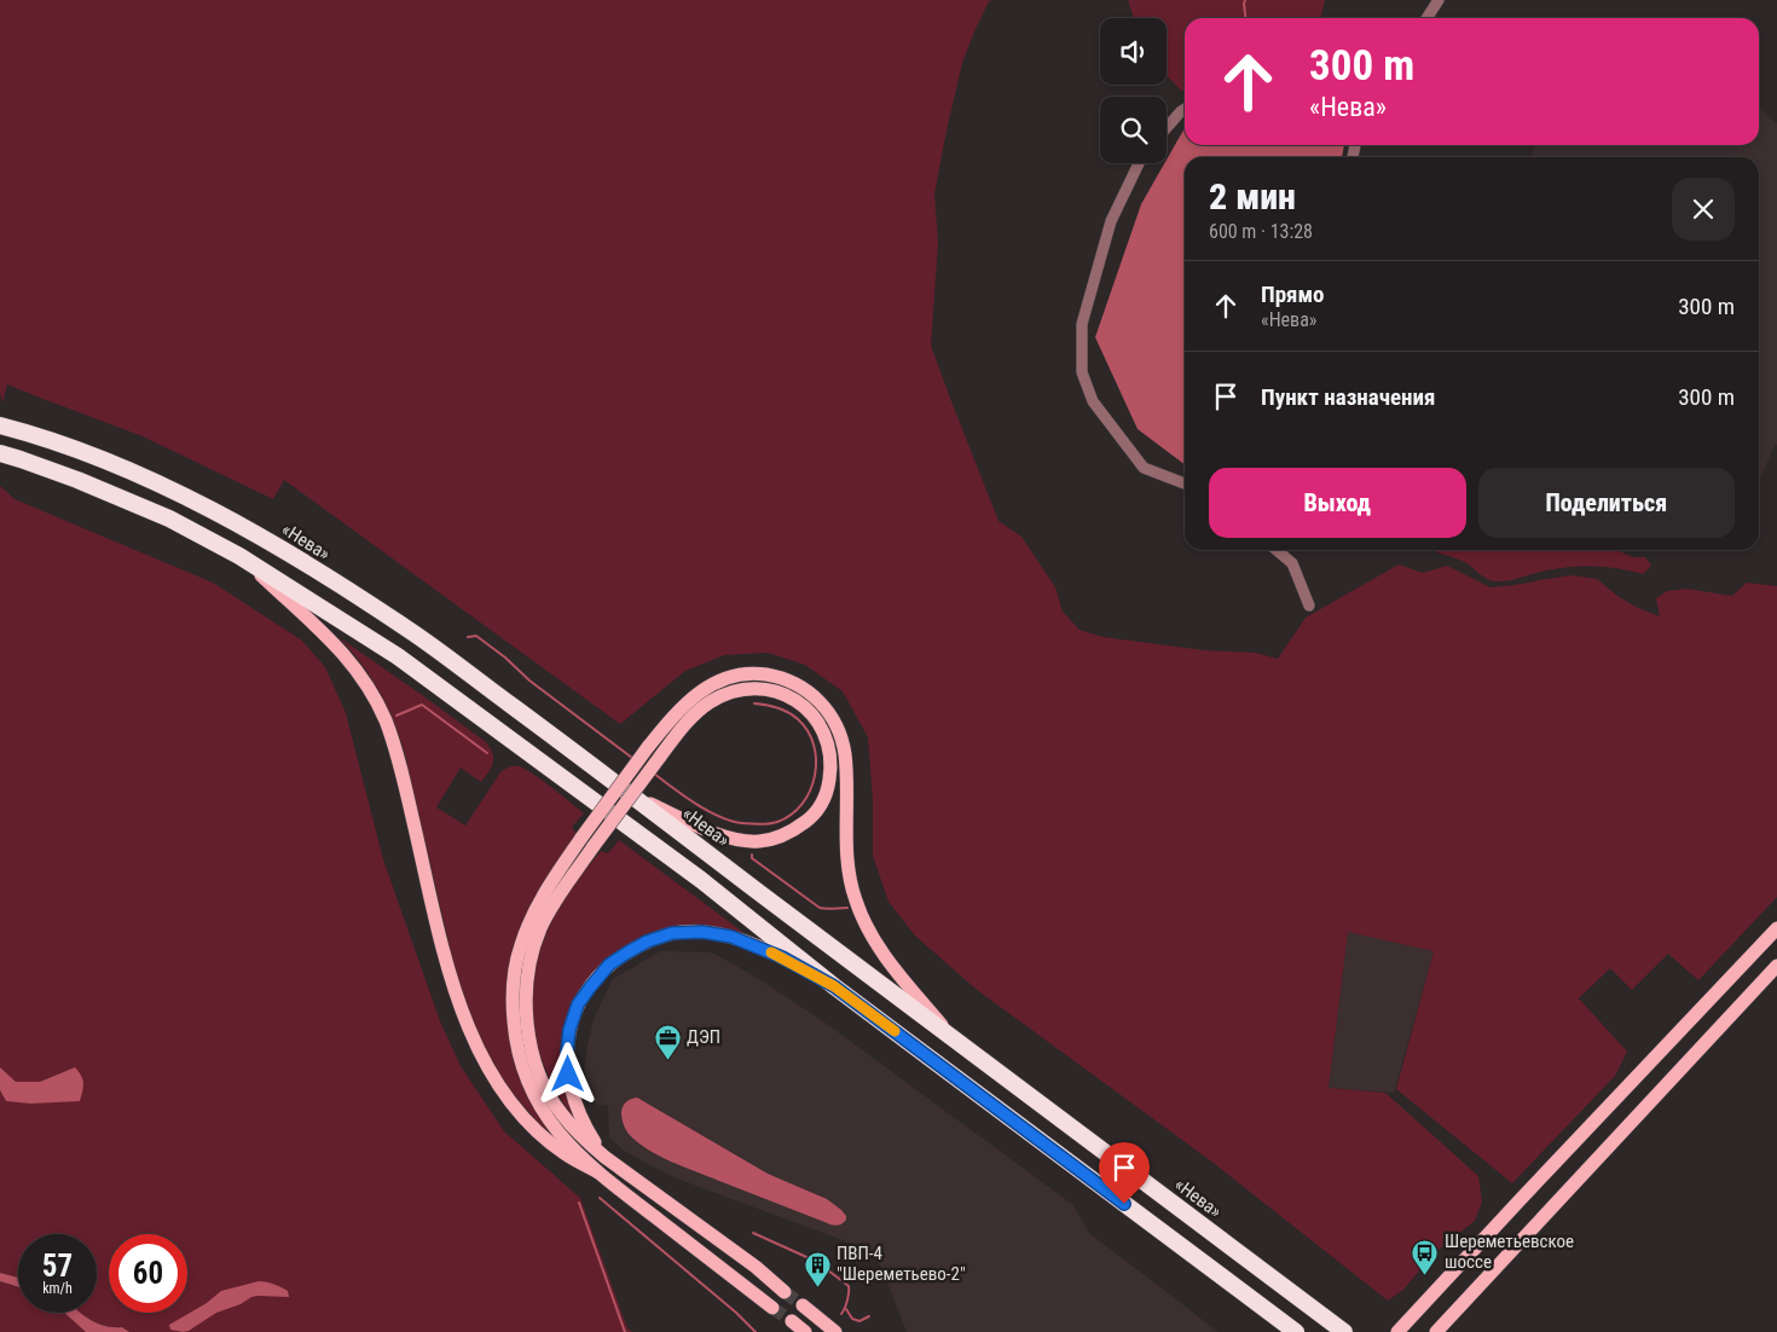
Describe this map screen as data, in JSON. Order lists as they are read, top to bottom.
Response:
{
  "streets": {
    "highway": ["«Нева»"]
  },
  "places": {
    "office": ["ДЭП"],
    "bus stop": ["Шереметьевское шоссе"],
    "building": ["ПВП-4 \"Шереметьево-2\""]
  },
  "page": {
    "turn": ["300 m", "«Нева»"],
    "heading": ["2 мин", "600 m · 13:28"],
    "list": [
      {
        "name": "Прямо",
        "note": "«Нева»",
        "value": "300 m"
      },
      {
        "name": "Пункт назначения",
        "value": "300 m"
      }
    ],
    "buttons": ["Выход", "Поделиться"],
    "speed": "57 km/h",
    "limit": "60"
  }
}
